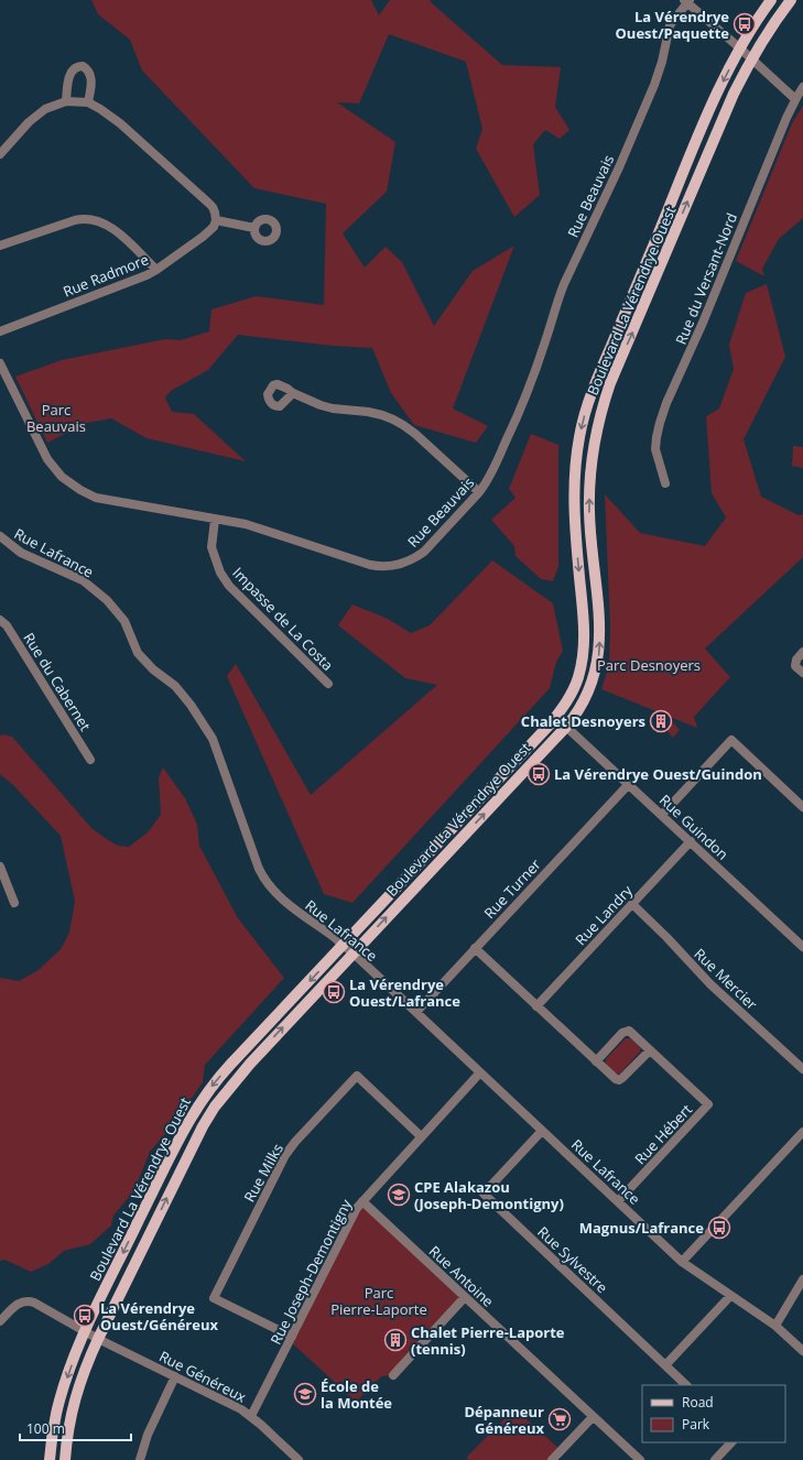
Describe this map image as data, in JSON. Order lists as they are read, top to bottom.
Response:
{
  "streets": {
    "main road": ["Boulevard La Vérendrye Ouest"],
    "street": [
      "Rue Beauvais",
      "Rue Radmore",
      "Rue du Versant-Nord",
      "Rue Lafrance",
      "Impasse de La Costa",
      "Rue du Cabernet",
      "Rue Guindon",
      "Rue Turner",
      "Rue Landry",
      "Rue Mercier",
      "Rue Hébert",
      "Rue Milks",
      "Rue Sylvestre",
      "Rue Joseph-Demontigny",
      "Rue Antoine",
      "Rue Généreux"
    ]
  },
  "crossings": [
    ["Rue Beauvais", "Impasse de La Costa"],
    ["Boulevard La Vérendrye Ouest", "Rue Lafrance"],
    ["Boulevard La Vérendrye Ouest", "Rue Guindon"],
    ["Boulevard La Vérendrye Ouest", "Rue Généreux"],
    ["Rue Lafrance", "Rue Turner"],
    ["Rue Lafrance", "Rue Hébert"],
    ["Rue Lafrance", "Rue Sylvestre"],
    ["Rue Lafrance", "Rue Joseph-Demontigny"],
    ["Rue Guindon", "Rue Turner"],
    ["Rue Guindon", "Rue Landry"],
    ["Rue Landry", "Rue Mercier"],
    ["Rue Milks", "Rue Joseph-Demontigny"],
    ["Rue Joseph-Demontigny", "Rue Antoine"],
    ["Rue Joseph-Demontigny", "Rue Généreux"]
  ],
  "parks": ["Parc Beauvais", "Parc Desnoyers", "Parc Pierre-Laporte"],
  "places": {
    "bus stop": [
      "La Vérendrye Ouest/Paquette",
      "La Vérendrye Ouest/Guindon",
      "La Vérendrye Ouest/Lafrance",
      "Magnus/Lafrance",
      "La Vérendrye Ouest/Généreux"
    ],
    "building": ["Chalet Desnoyers", "Chalet Pierre-Laporte (tennis)"],
    "school or university": ["CPE Alakazou (Joseph-Demontigny)", "École de la Montée"],
    "supermarket": ["Dépanneur Généreux"]
  },
  "legend": ["Road", "Park"],
  "scale_bar": "100 m"
}
